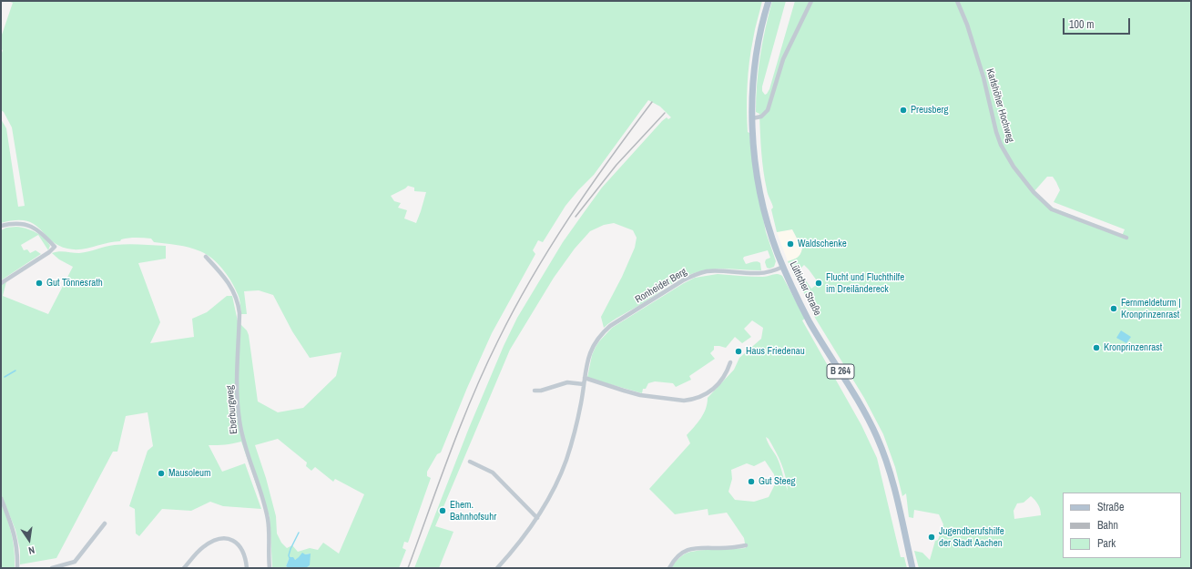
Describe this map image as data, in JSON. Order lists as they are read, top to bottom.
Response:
{
  "streets": {
    "main road": ["Lütticher Straße", "B 264"],
    "street": ["Karlshöher Hochweg", "Ronheider Berg", "Eberburgweg"]
  },
  "crossings": [
    ["Ronheider Berg", "Lütticher Straße"]
  ],
  "places": [
    "Preusberg",
    "Waldschenke",
    "Gut Tönnesrath",
    "Flucht und Fluchthilfe im Dreiländereck",
    "Fernmeldeturm | Kronprinzenrast",
    "Kronprinzenrast",
    "Haus Friedenau",
    "Mausoleum",
    "Gut Steeg",
    "Ehem. Bahnhofsuhr",
    "Jugendberufshilfe der Stadt Aachen"
  ],
  "legend": ["Straße", "Bahn", "Park"],
  "scale_bar": "100 m",
  "north": "bottom"
}
